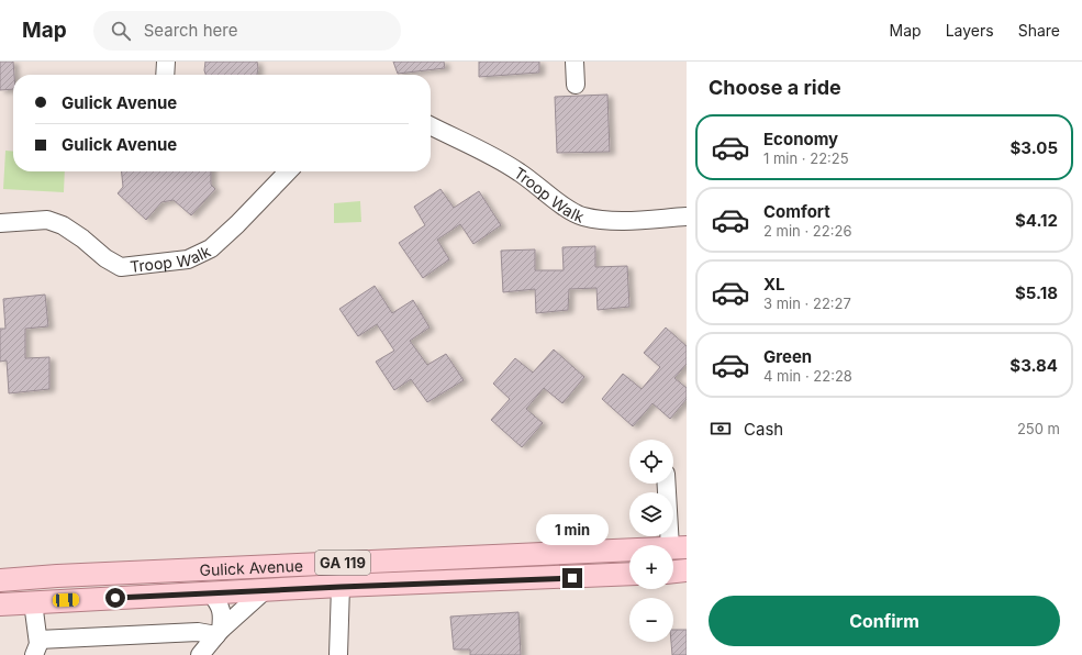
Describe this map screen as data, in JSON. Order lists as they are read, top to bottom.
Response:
{
  "streets": {
    "main road": ["GA 119", "Gulick Avenue"],
    "street": ["Troop Walk"]
  },
  "page": {
    "header": "Map",
    "search": "Search here",
    "nav": ["Map", "Layers", "Share"],
    "heading": "Choose a ride",
    "banner": ["Gulick Avenue", "Gulick Avenue"],
    "list": [
      {
        "name": "Economy",
        "note": "1 min · 22:25",
        "value": "$3.05"
      },
      {
        "name": "Comfort",
        "note": "2 min · 22:26",
        "value": "$4.12"
      },
      {
        "name": "XL",
        "note": "3 min · 22:27",
        "value": "$5.18"
      },
      {
        "name": "Green",
        "note": "4 min · 22:28",
        "value": "$3.84"
      }
    ],
    "pay": ["Cash", "250 m"],
    "map_buttons": ["+", "−"],
    "bubble": "1 min",
    "buttons": "Confirm"
  }
}
